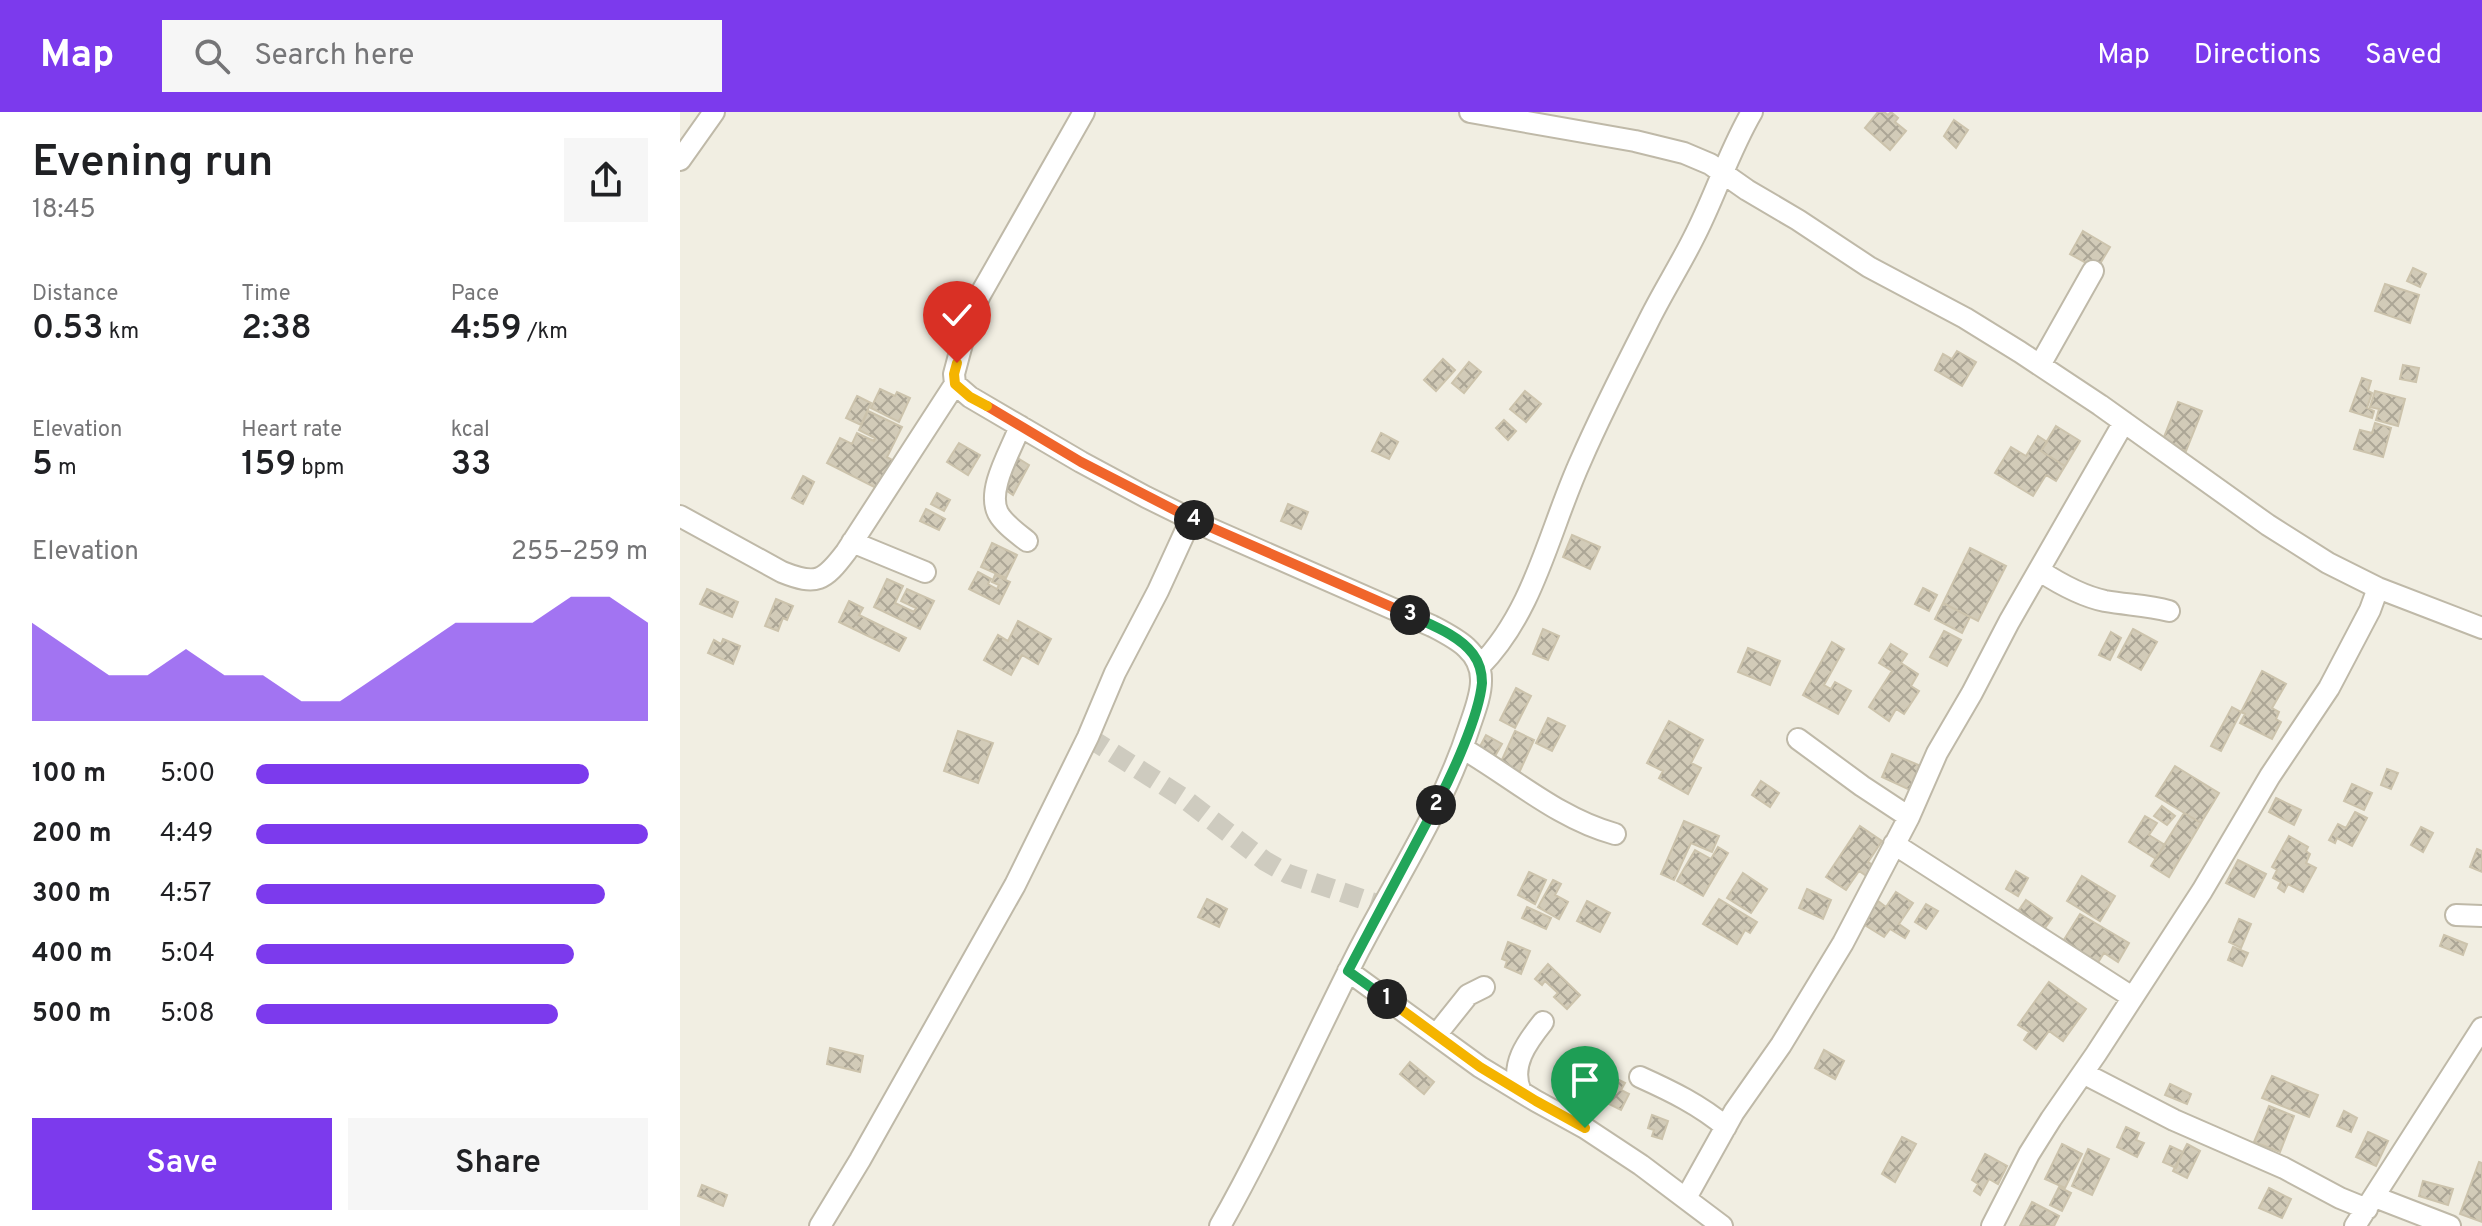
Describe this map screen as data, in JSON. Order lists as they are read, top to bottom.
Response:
{
  "page": {
    "header": "Map",
    "search": "Search here",
    "nav": ["Map", "Directions", "Saved"],
    "heading": ["Evening run", "18:45"],
    "stats": [
      ["Distance", "0.53 km"],
      ["Time", "2:38"],
      ["Pace", "4:59 /km"],
      ["Elevation", "5 m"],
      ["Heart rate", "159 bpm"],
      ["kcal", "33"]
    ],
    "pins": [
      "4",
      "3",
      "2",
      "1"
    ],
    "chart": ["Elevation", "255–259 m"],
    "list": [
      {
        "name": "100 m",
        "note": "5:00"
      },
      {
        "name": "200 m",
        "note": "4:49"
      },
      {
        "name": "300 m",
        "note": "4:57"
      },
      {
        "name": "400 m",
        "note": "5:04"
      },
      {
        "name": "500 m",
        "note": "5:08"
      }
    ],
    "buttons": ["Save", "Share"]
  }
}
